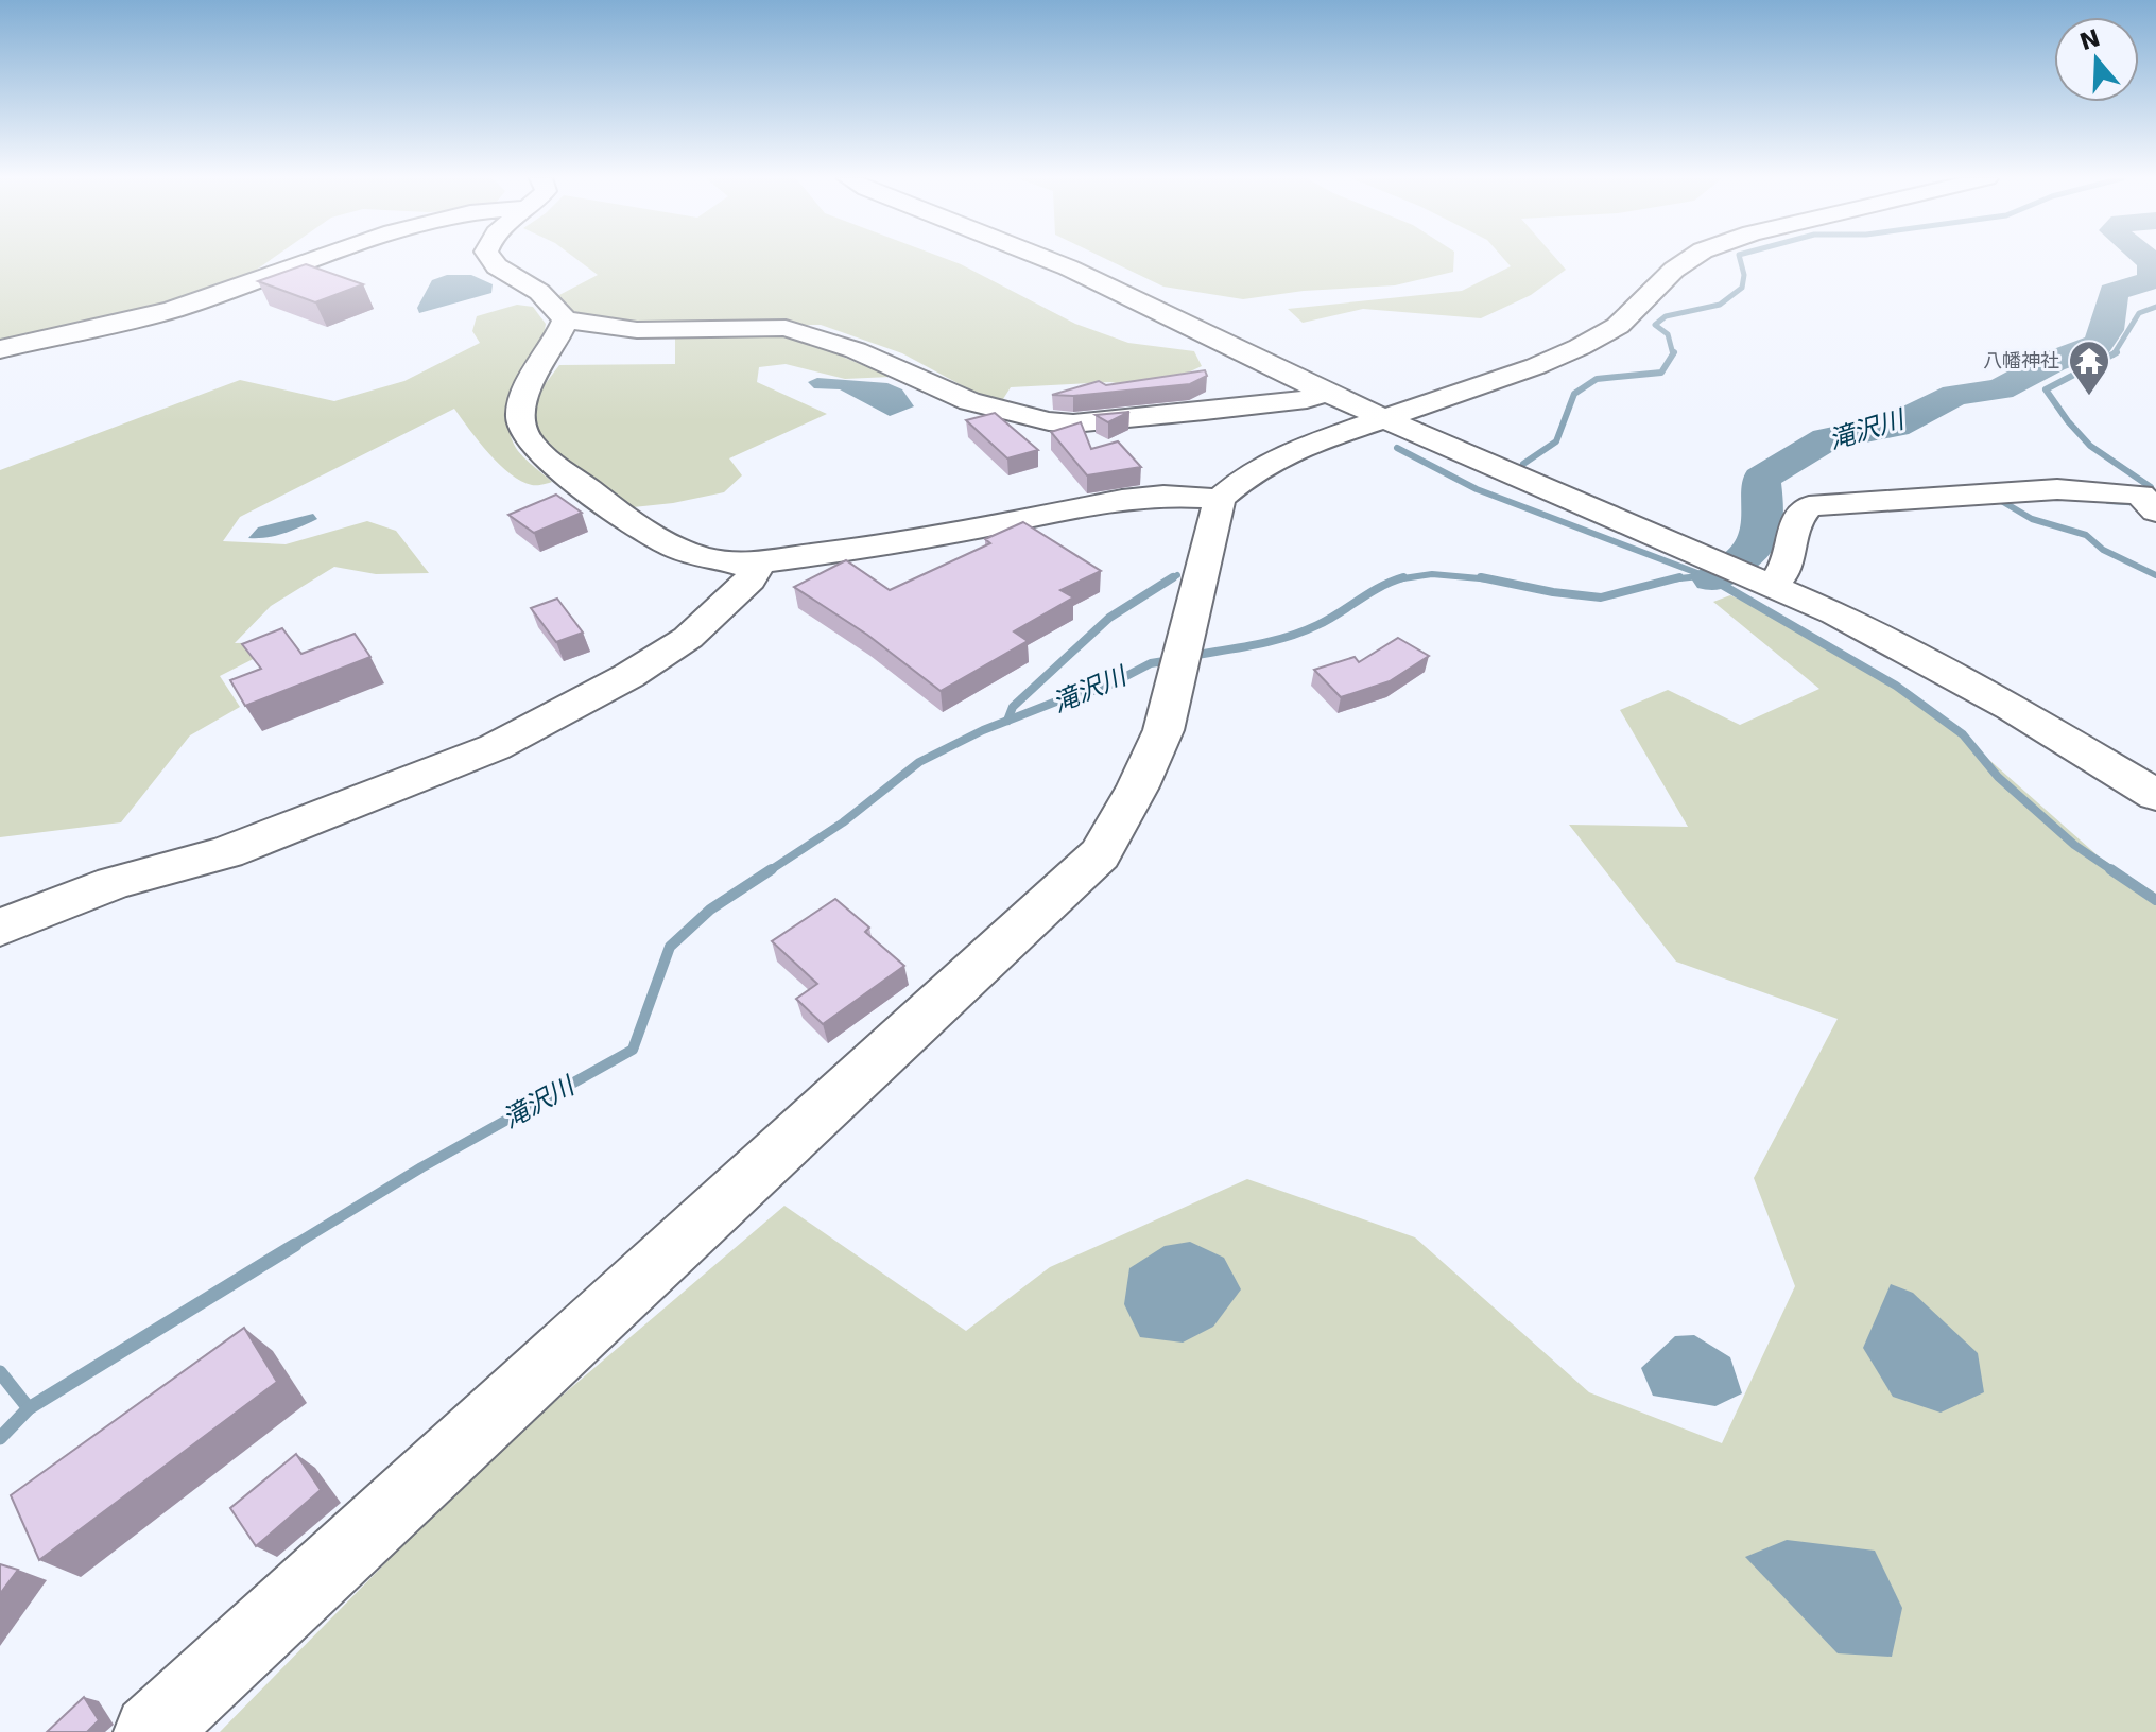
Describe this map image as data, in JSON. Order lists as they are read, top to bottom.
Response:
{
  "water": ["滝沢川"],
  "places": {
    "temple": ["八幡神社"]
  },
  "north": "top"
}
